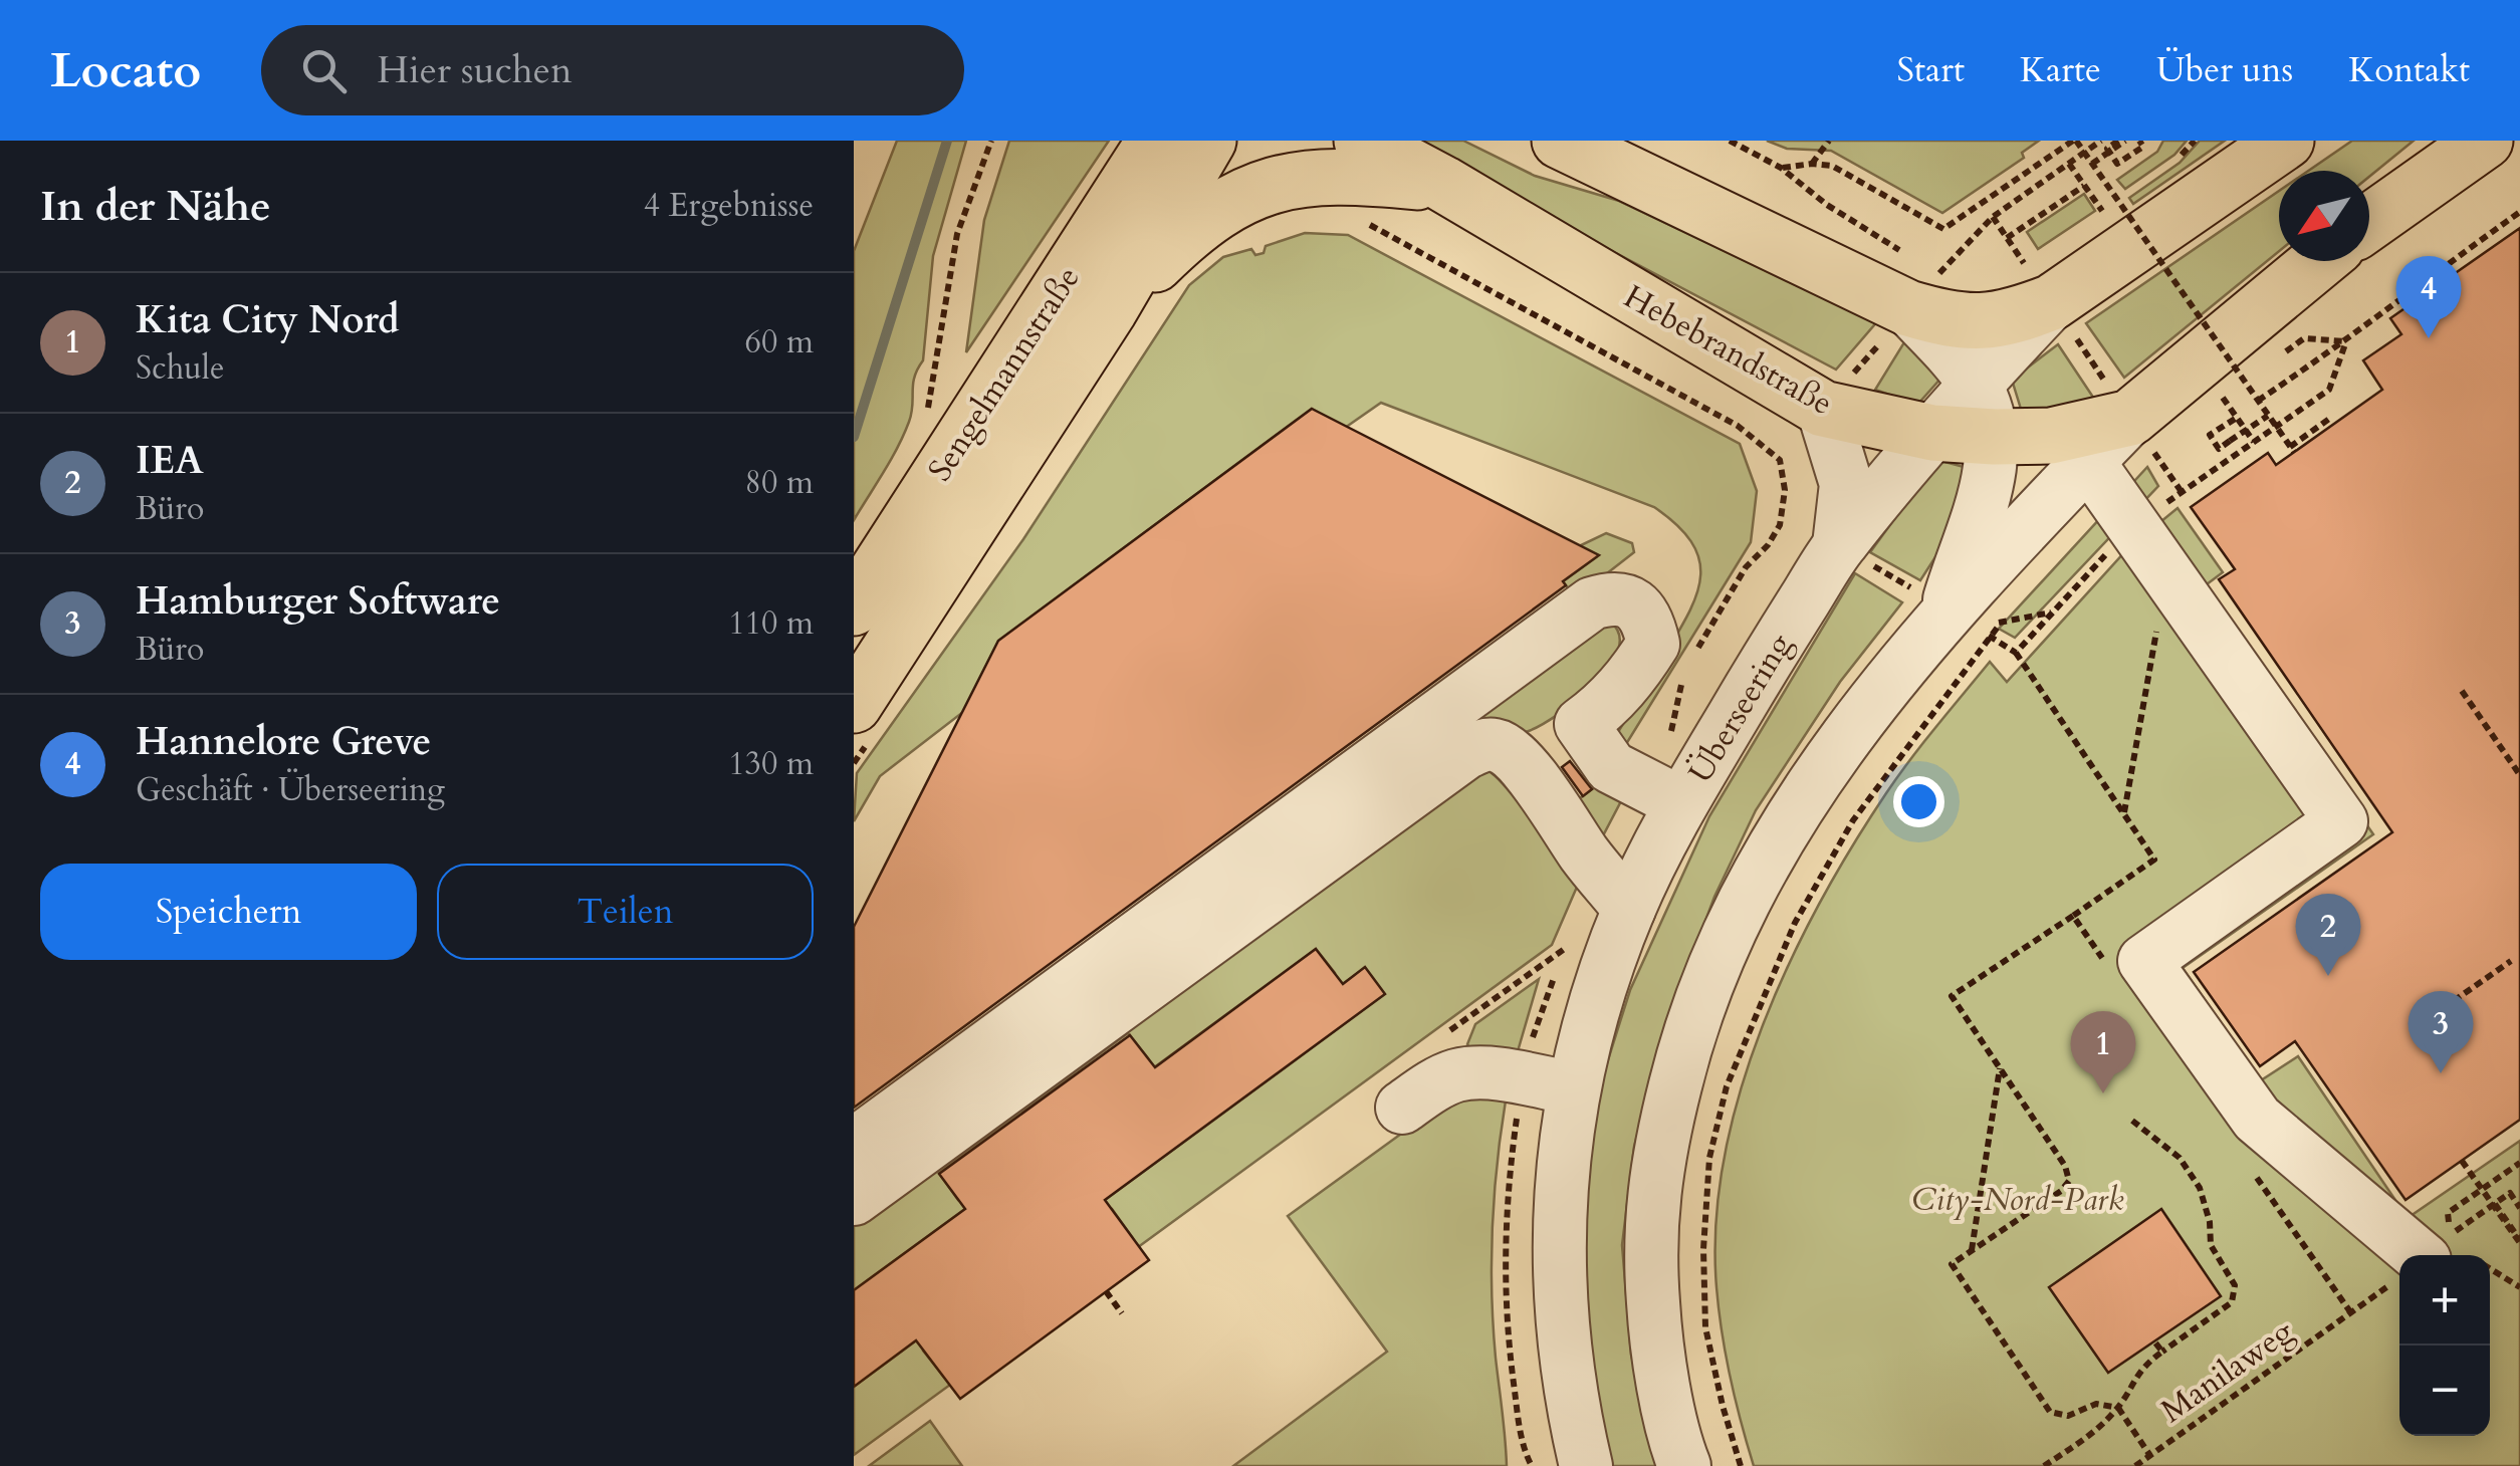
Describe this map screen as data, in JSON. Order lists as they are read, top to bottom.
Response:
{
  "streets": {
    "main road": ["Hebebrandstraße", "Sengelmannstraße", "Überseering"],
    "path": ["Manilaweg"]
  },
  "crossings": [
    ["Hebebrandstraße", "Sengelmannstraße"],
    ["Hebebrandstraße", "Überseering"]
  ],
  "parks": ["City-Nord-Park"],
  "north": "bottom left",
  "page": {
    "header": "Locato",
    "search": "Hier suchen",
    "nav": [
      "Start",
      "Karte",
      "Über uns",
      "Kontakt"
    ],
    "heading": ["In der Nähe", "4 Ergebnisse"],
    "pins": [
      "4",
      "2",
      "3",
      "1"
    ],
    "list": [
      {
        "mark": "1",
        "name": "Kita City Nord",
        "note": "Schule",
        "value": "60 m"
      },
      {
        "mark": "2",
        "name": "IEA",
        "note": "Büro",
        "value": "80 m"
      },
      {
        "mark": "3",
        "name": "Hamburger Software",
        "note": "Büro",
        "value": "110 m"
      },
      {
        "mark": "4",
        "name": "Hannelore Greve",
        "note": "Geschäft · Überseering",
        "value": "130 m"
      }
    ],
    "buttons": ["Speichern", "Teilen"],
    "map_buttons": ["+", "−"]
  }
}
